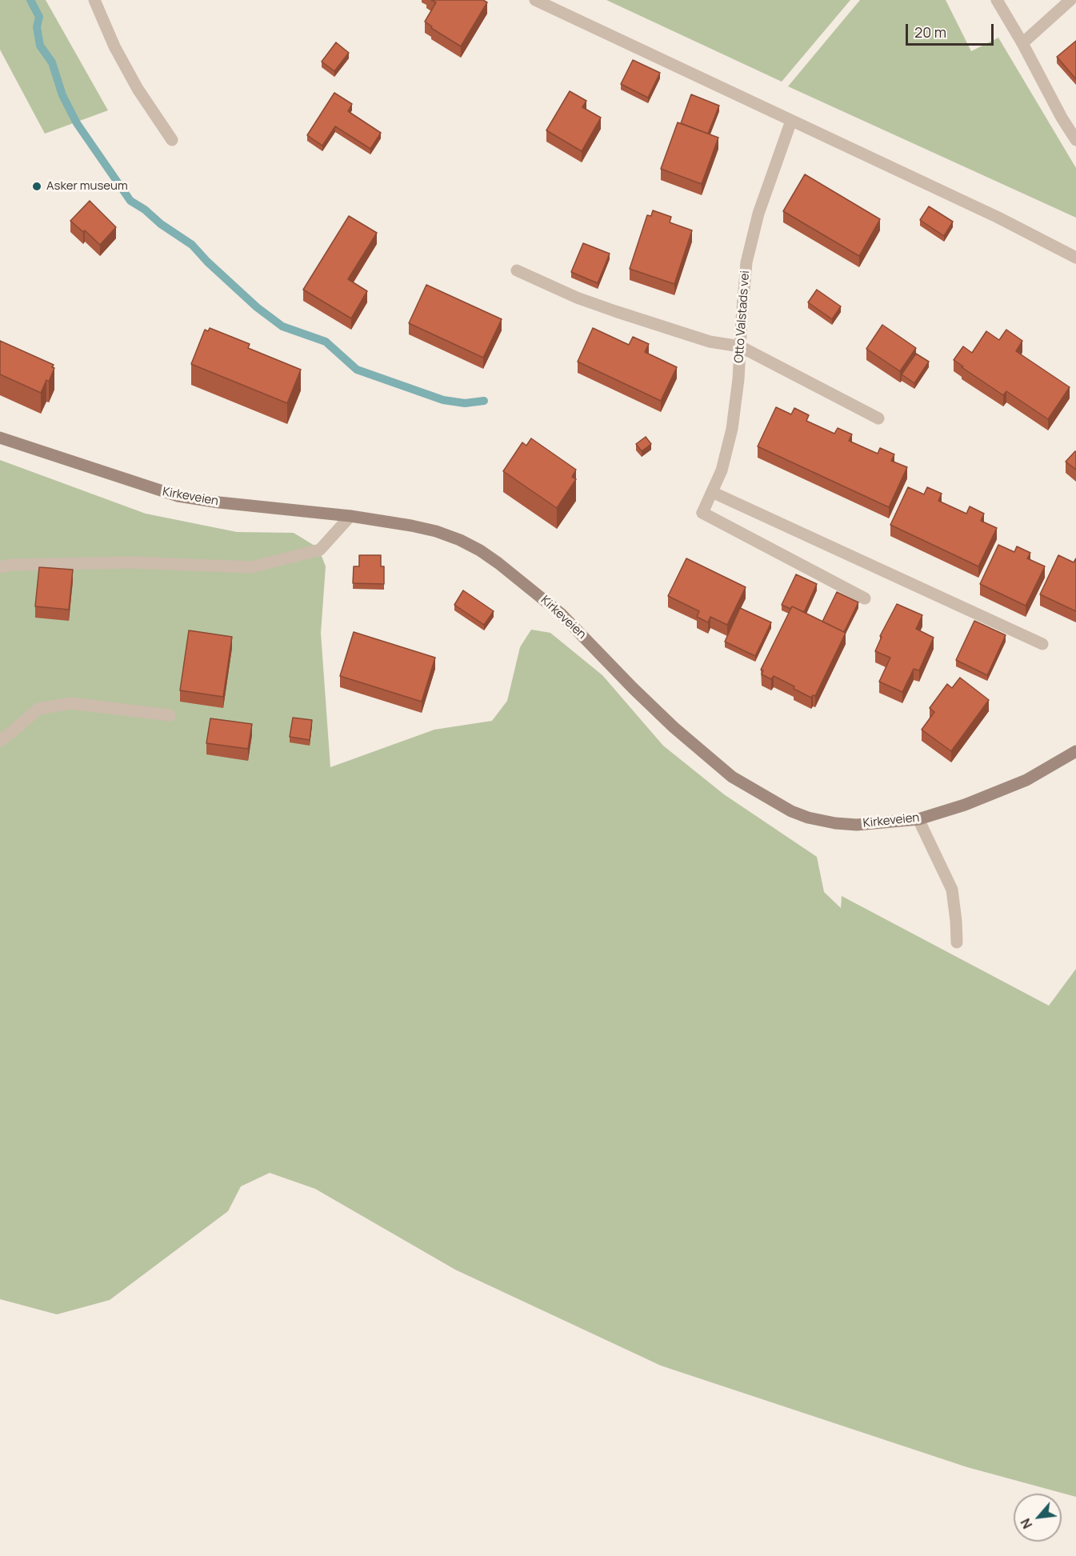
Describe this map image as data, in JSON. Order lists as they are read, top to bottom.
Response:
{
  "streets": {
    "main road": ["Kirkeveien"],
    "street": ["Otto Valstads vei"]
  },
  "places": ["Asker museum"],
  "scale_bar": "20 m",
  "north": "bottom left"
}
